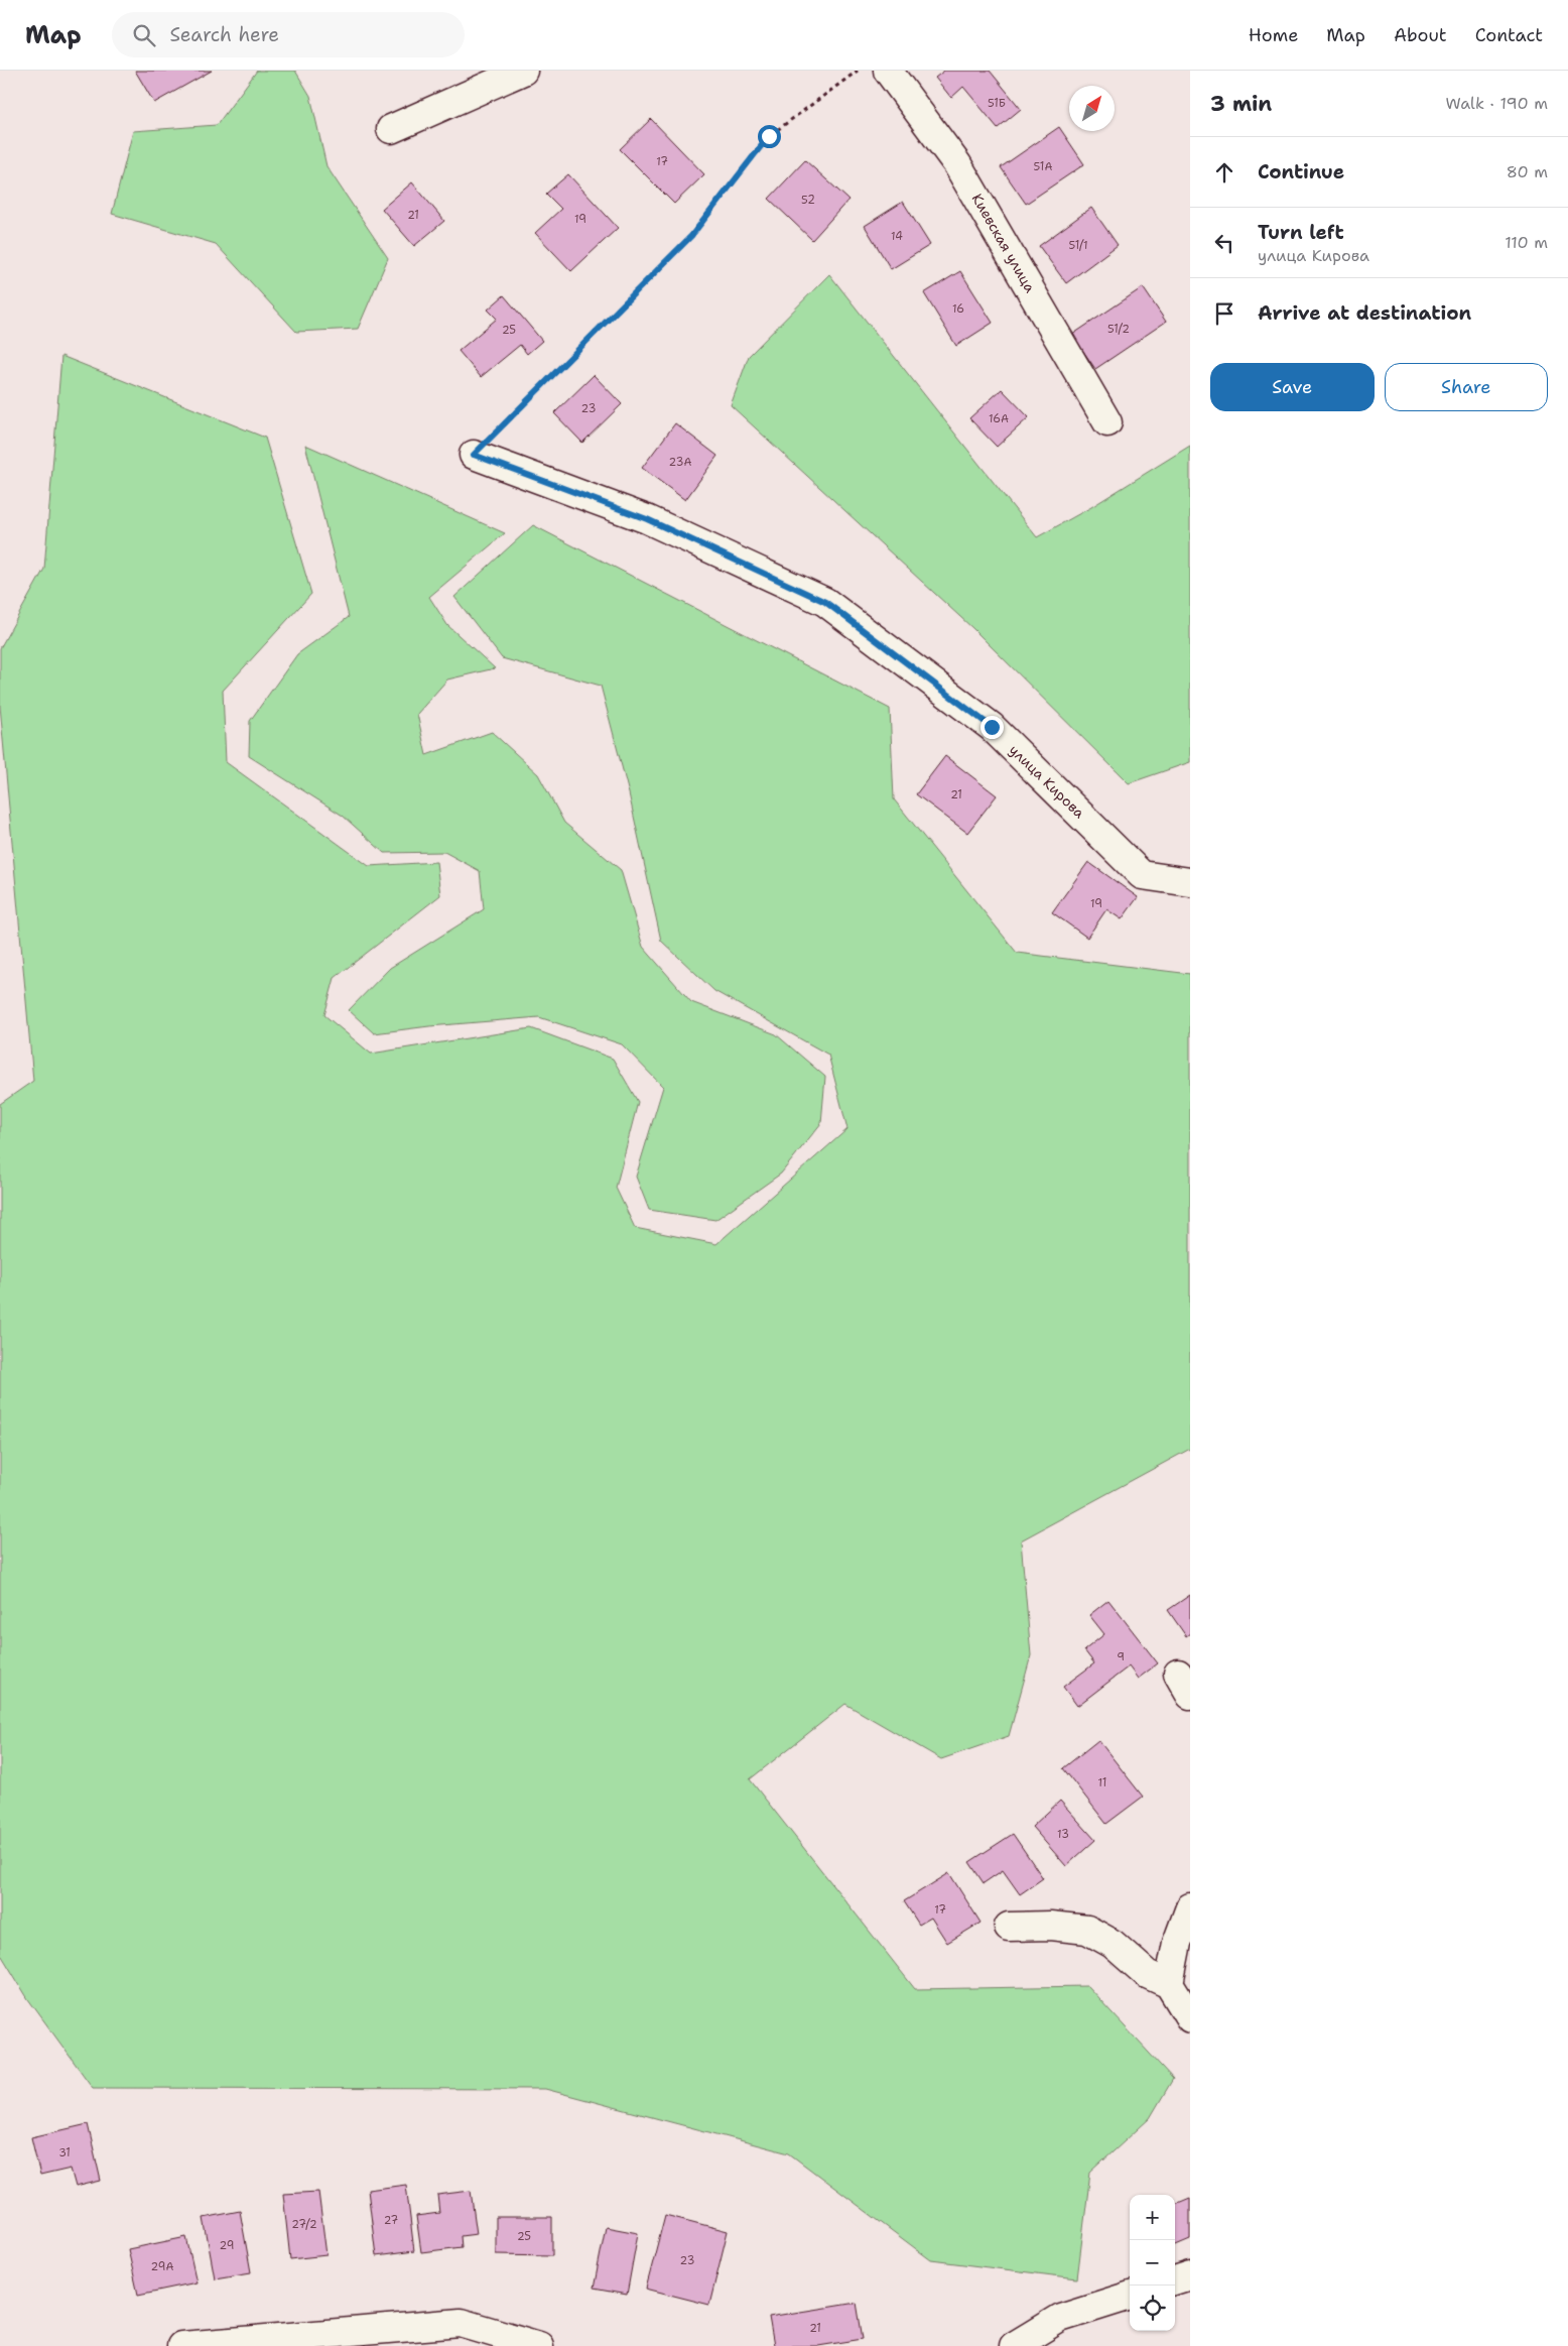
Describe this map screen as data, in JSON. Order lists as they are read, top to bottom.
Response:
{
  "streets": {
    "street": ["Киевская улица", "улица Кирова"]
  },
  "house_numbers": [
    "51Б",
    "17",
    "51А",
    "52",
    "21",
    "19",
    "14",
    "51/1",
    "16",
    "51/2",
    "25",
    "23",
    "16А",
    "23А",
    "21",
    "19",
    "9",
    "11",
    "13",
    "17",
    "31",
    "27",
    "27/2",
    "25",
    "29",
    "23",
    "29А",
    "21"
  ],
  "north": "top right",
  "page": {
    "header": "Map",
    "search": "Search here",
    "nav": [
      "Home",
      "Map",
      "About",
      "Contact"
    ],
    "heading": ["3 min", "Walk · 190 m"],
    "list": [
      ["Continue", "80 m"],
      ["Turn left", "улица Кирова", "110 m"],
      "Arrive at destination"
    ],
    "buttons": ["Save", "Share"],
    "map_buttons": ["+", "−"]
  }
}
